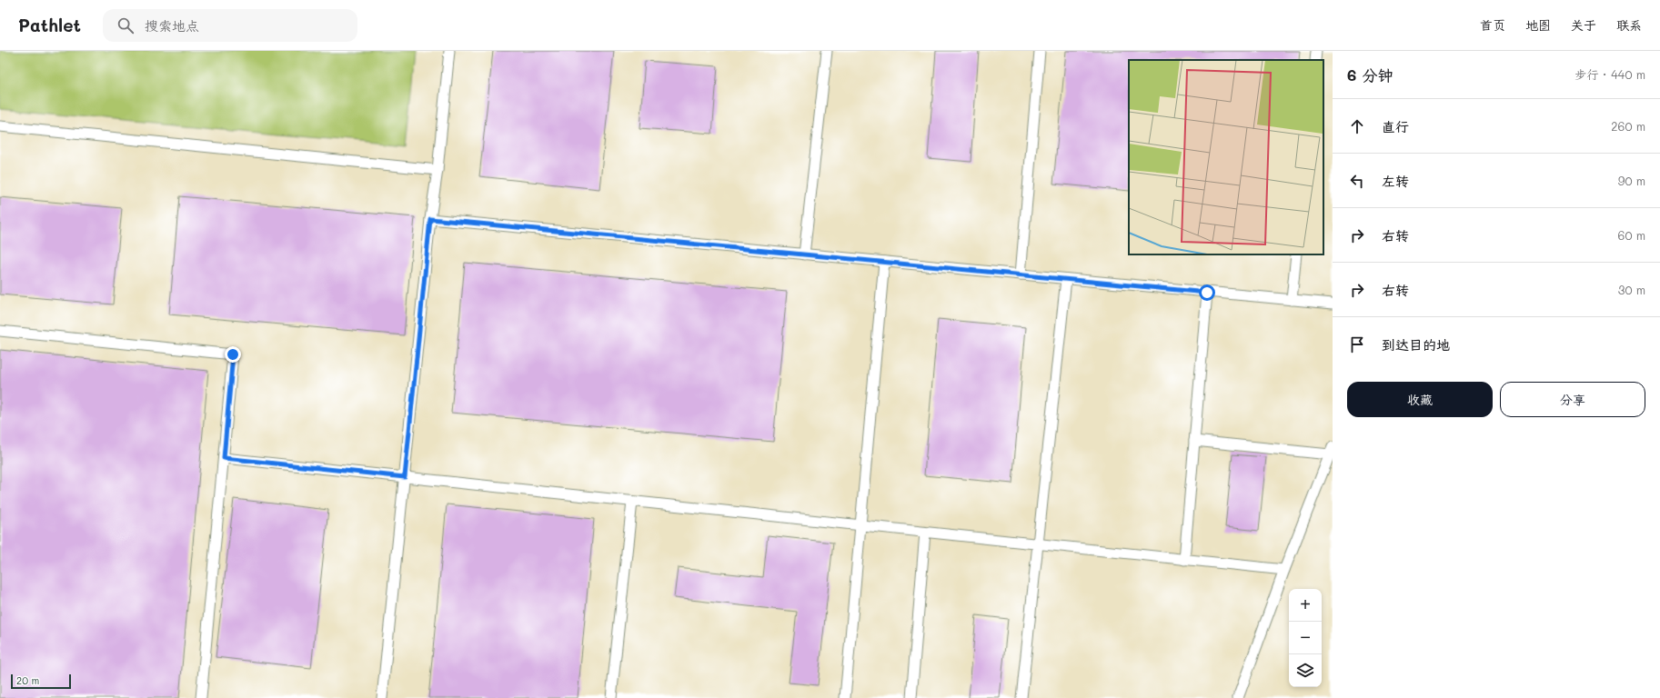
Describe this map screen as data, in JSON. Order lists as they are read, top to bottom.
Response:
{
  "scale_bar": "20 m",
  "page": {
    "header": "Pathlet",
    "search": "搜索地点",
    "nav": [
      "首页",
      "地图",
      "关于",
      "联系"
    ],
    "heading": ["6 分钟", "步行 · 440 m"],
    "list": [
      ["直行", "260 m"],
      ["左转", "90 m"],
      ["右转", "60 m"],
      ["右转", "30 m"],
      "到达目的地"
    ],
    "buttons": ["收藏", "分享"],
    "map_buttons": ["+", "−"],
    "scale": "20 m"
  }
}
